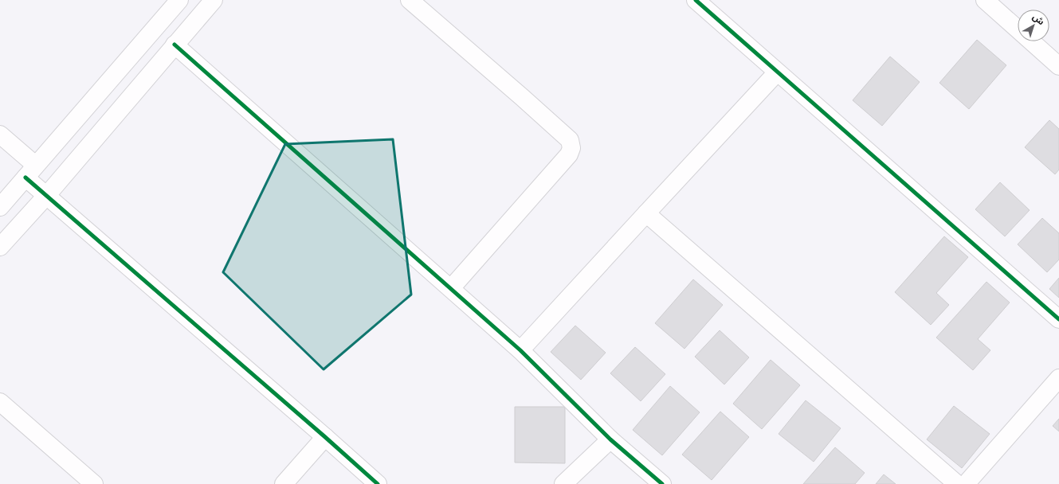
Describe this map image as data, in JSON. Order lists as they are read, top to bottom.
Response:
{
  "north": "top right"
}
